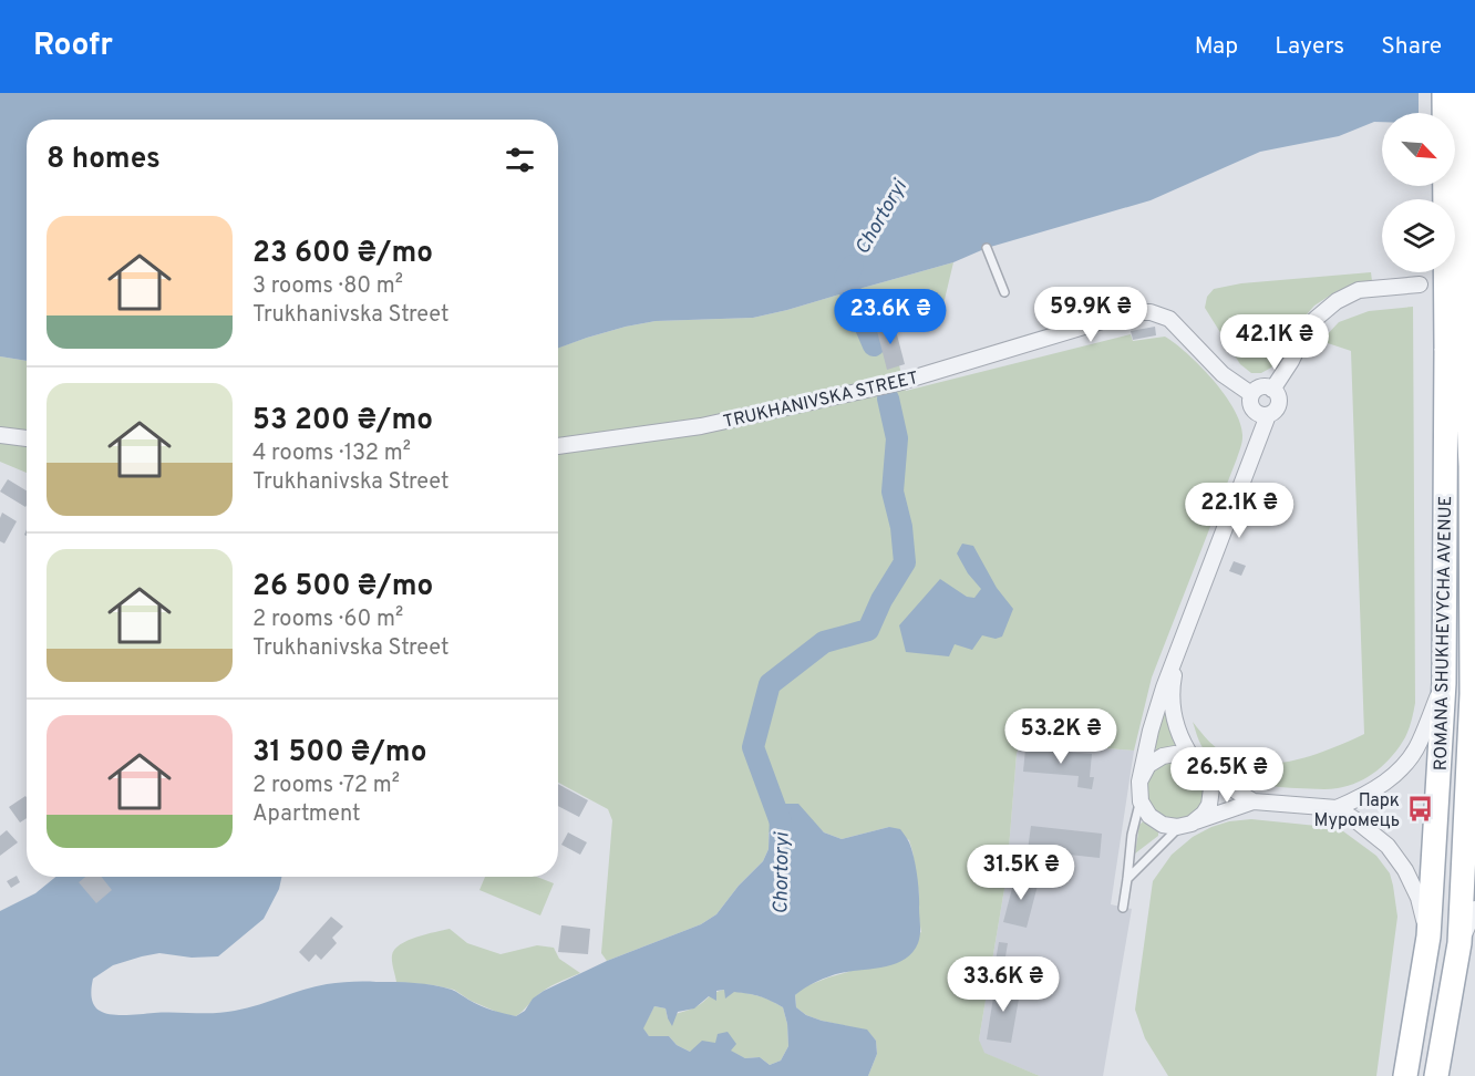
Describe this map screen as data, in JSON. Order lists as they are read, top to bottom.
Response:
{
  "streets": {
    "main road": ["ROMANA SHUKHEVYCHA AVENUE"],
    "street": ["TRUKHANIVSKA STREET"]
  },
  "water": ["Chortoryi"],
  "places": {
    "bus stop": ["Парк Муромець"]
  },
  "north": "bottom right",
  "page": {
    "header": "Roofr",
    "nav": ["Map", "Layers", "Share"],
    "heading": "8 homes",
    "list": [
      {
        "name": "23 600 ₴/mo",
        "note": "3 rooms · 80 m² · Trukhanivska Street"
      },
      {
        "name": "53 200 ₴/mo",
        "note": "4 rooms · 132 m² · Trukhanivska Street"
      },
      {
        "name": "26 500 ₴/mo",
        "note": "2 rooms · 60 m² · Trukhanivska Street"
      },
      {
        "name": "31 500 ₴/mo",
        "note": "2 rooms · 72 m² · Apartment"
      }
    ],
    "price": [
      "59.9K ₴",
      "23.6K ₴",
      "42.1K ₴",
      "22.1K ₴",
      "53.2K ₴",
      "26.5K ₴",
      "31.5K ₴",
      "33.6K ₴"
    ]
  }
}
